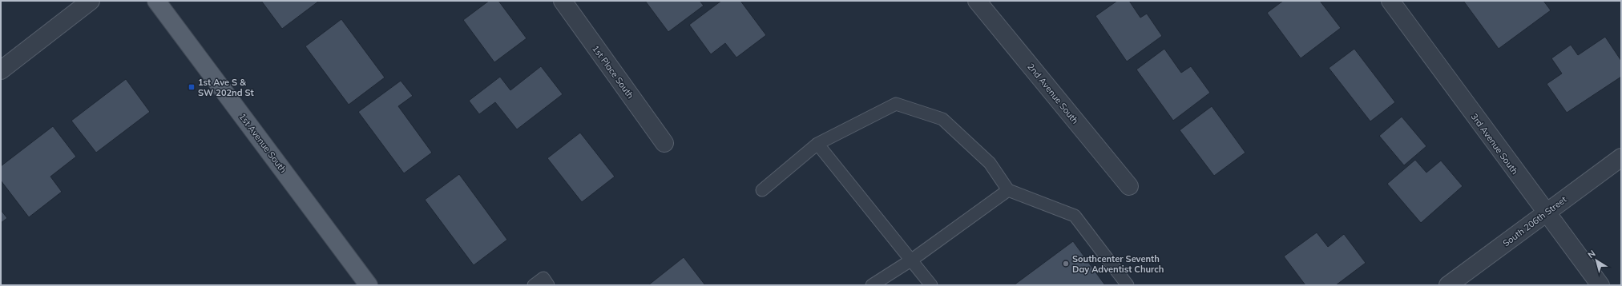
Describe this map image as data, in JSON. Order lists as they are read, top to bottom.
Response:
{
  "streets": {
    "main road": ["1st Avenue South"],
    "street": [
      "1st Place South",
      "2nd Avenue South",
      "3rd Avenue South",
      "South 206th Street"
    ]
  },
  "crossings": [
    ["3rd Avenue South", "South 206th Street"]
  ],
  "places": {
    "transit": ["1st Ave S & SW 202nd St"],
    "other": ["Southcenter Seventh Day Adventist Church"]
  },
  "north": "top left"
}
